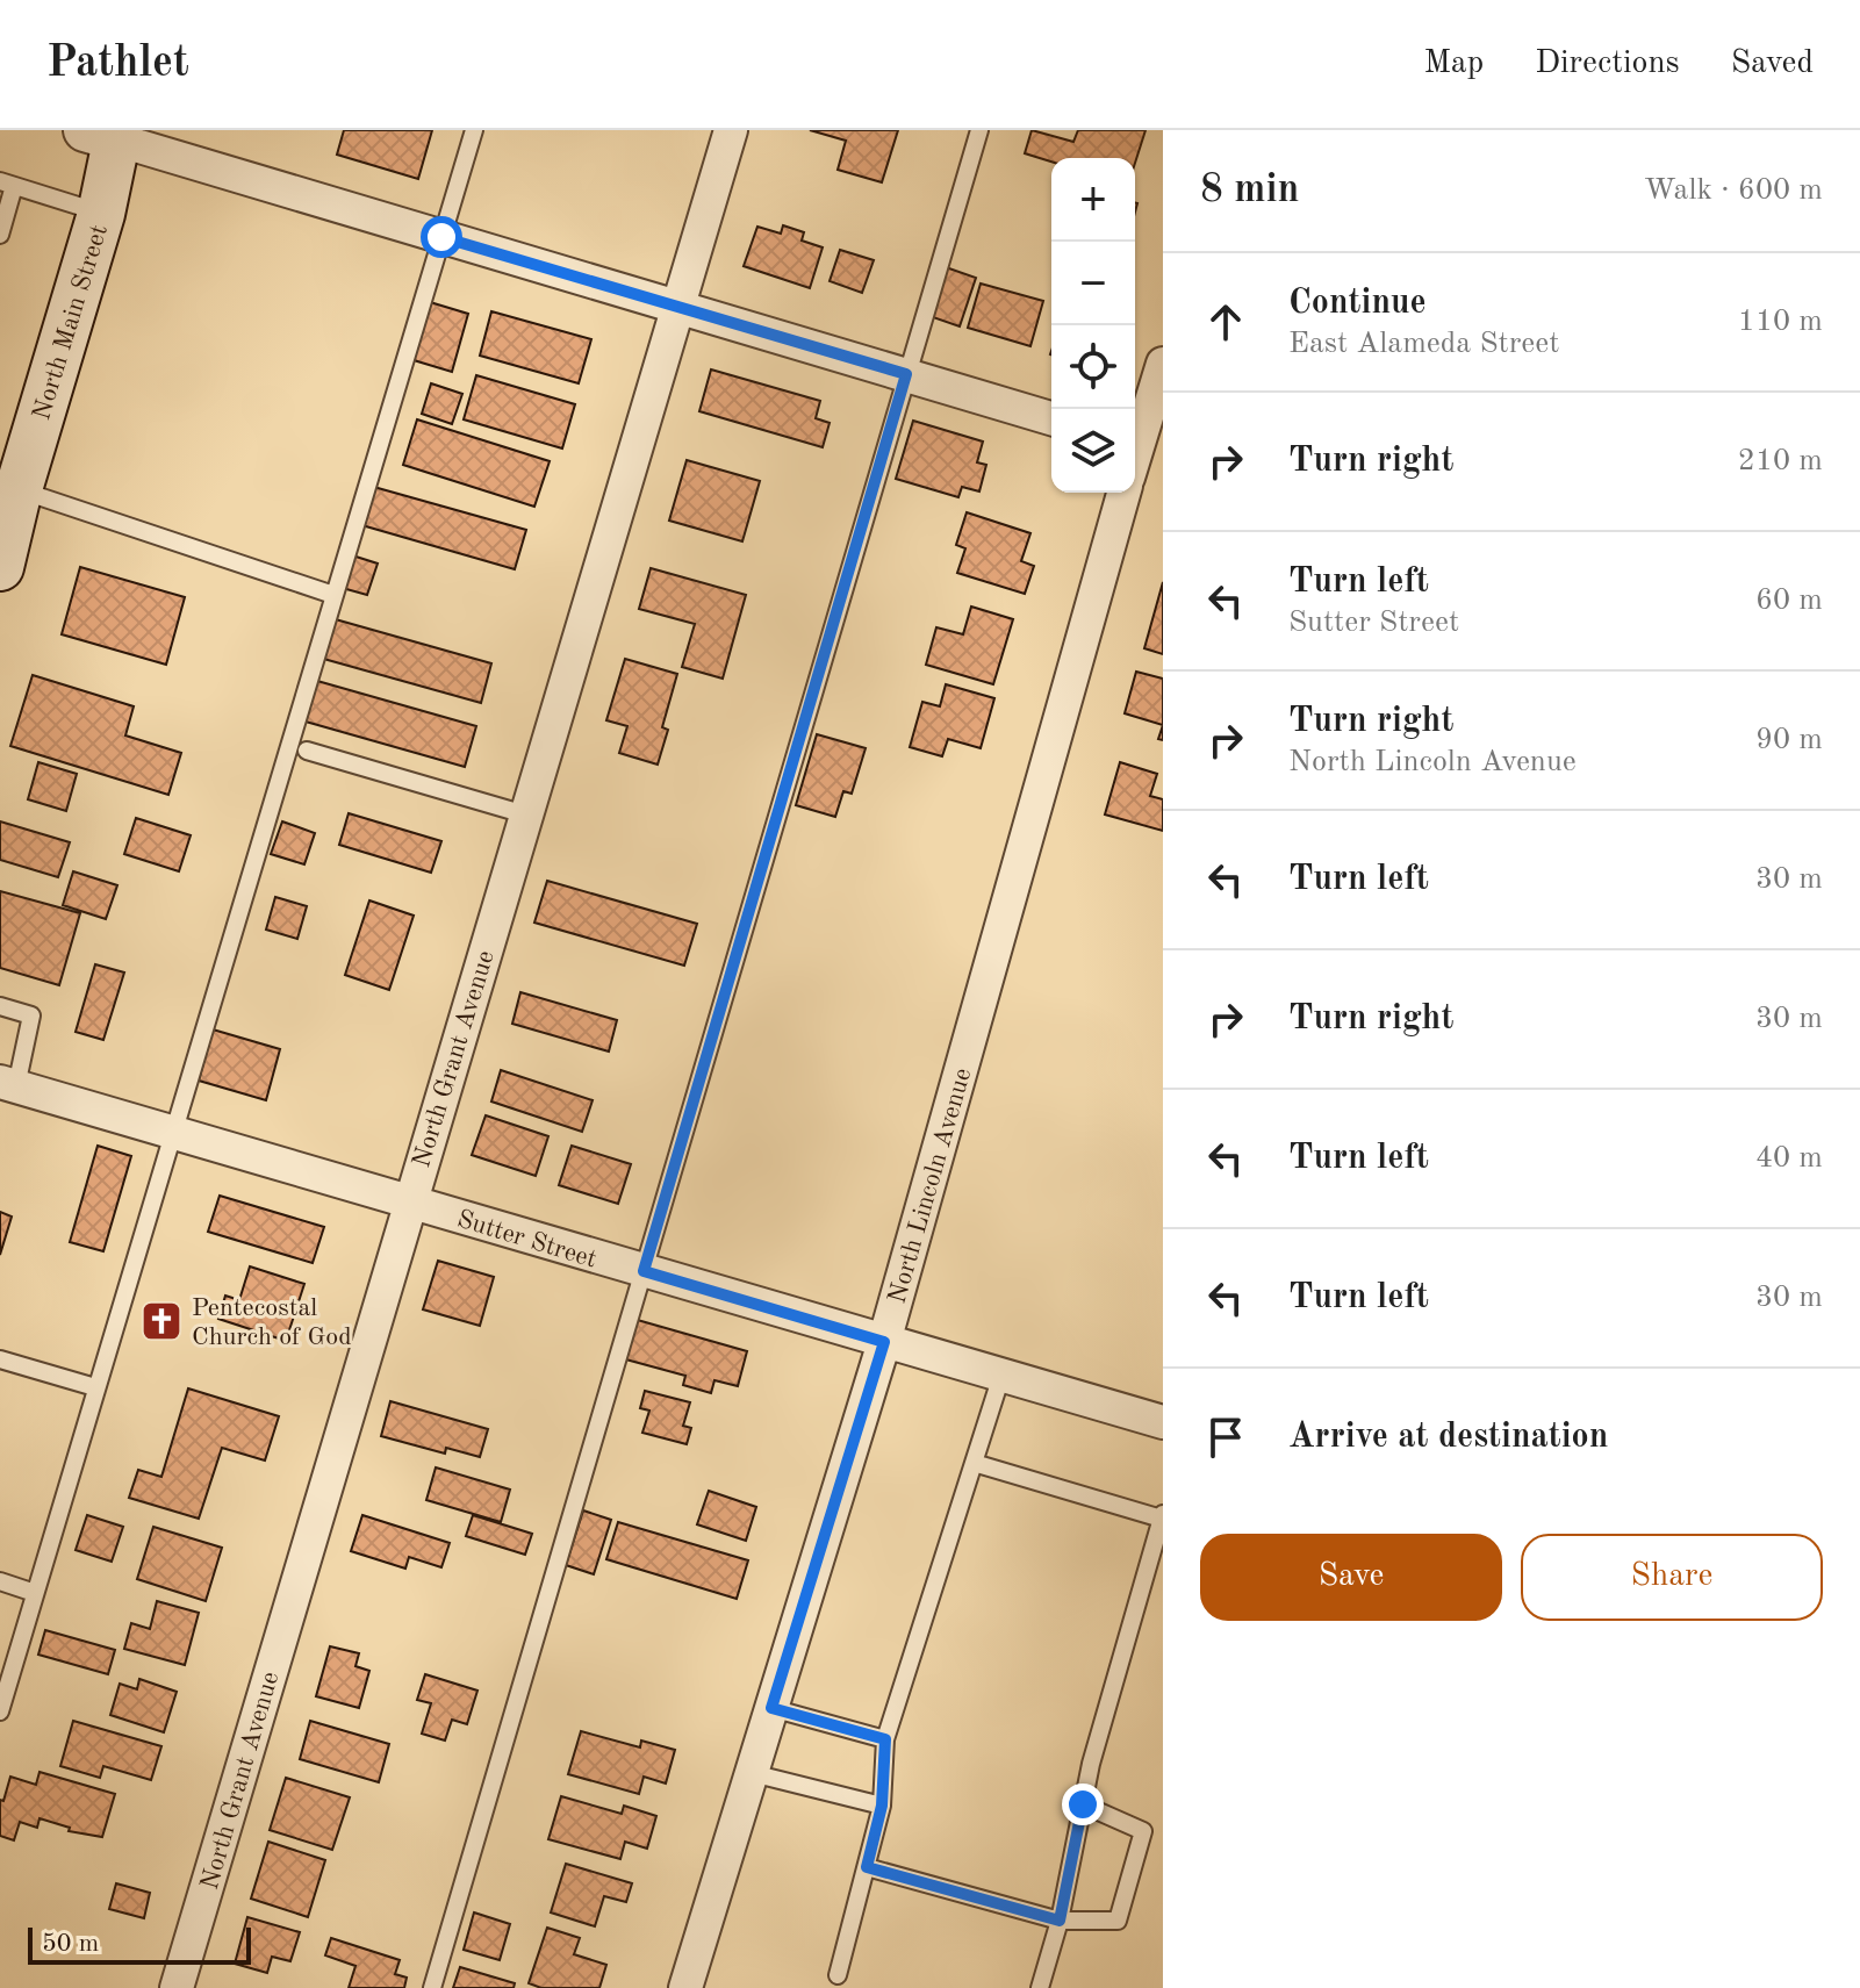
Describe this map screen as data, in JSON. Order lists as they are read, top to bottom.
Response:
{
  "streets": {
    "main road": ["North Main Street"],
    "street": ["North Grant Avenue", "North Lincoln Avenue", "Sutter Street"]
  },
  "crossings": [
    ["North Grant Avenue", "Sutter Street"],
    ["North Lincoln Avenue", "Sutter Street"]
  ],
  "places": {
    "church": ["Pentecostal Church of God"]
  },
  "scale_bar": "50 m",
  "page": {
    "header": "Pathlet",
    "nav": ["Map", "Directions", "Saved"],
    "heading": ["8 min", "Walk · 600 m"],
    "map_buttons": ["+", "−"],
    "list": [
      ["Continue", "East Alameda Street", "110 m"],
      ["Turn right", "210 m"],
      ["Turn left", "Sutter Street", "60 m"],
      ["Turn right", "North Lincoln Avenue", "90 m"],
      ["Turn left", "30 m"],
      ["Turn right", "30 m"],
      ["Turn left", "40 m"],
      ["Turn left", "30 m"],
      "Arrive at destination"
    ],
    "buttons": ["Save", "Share"],
    "scale": "50 m"
  }
}
